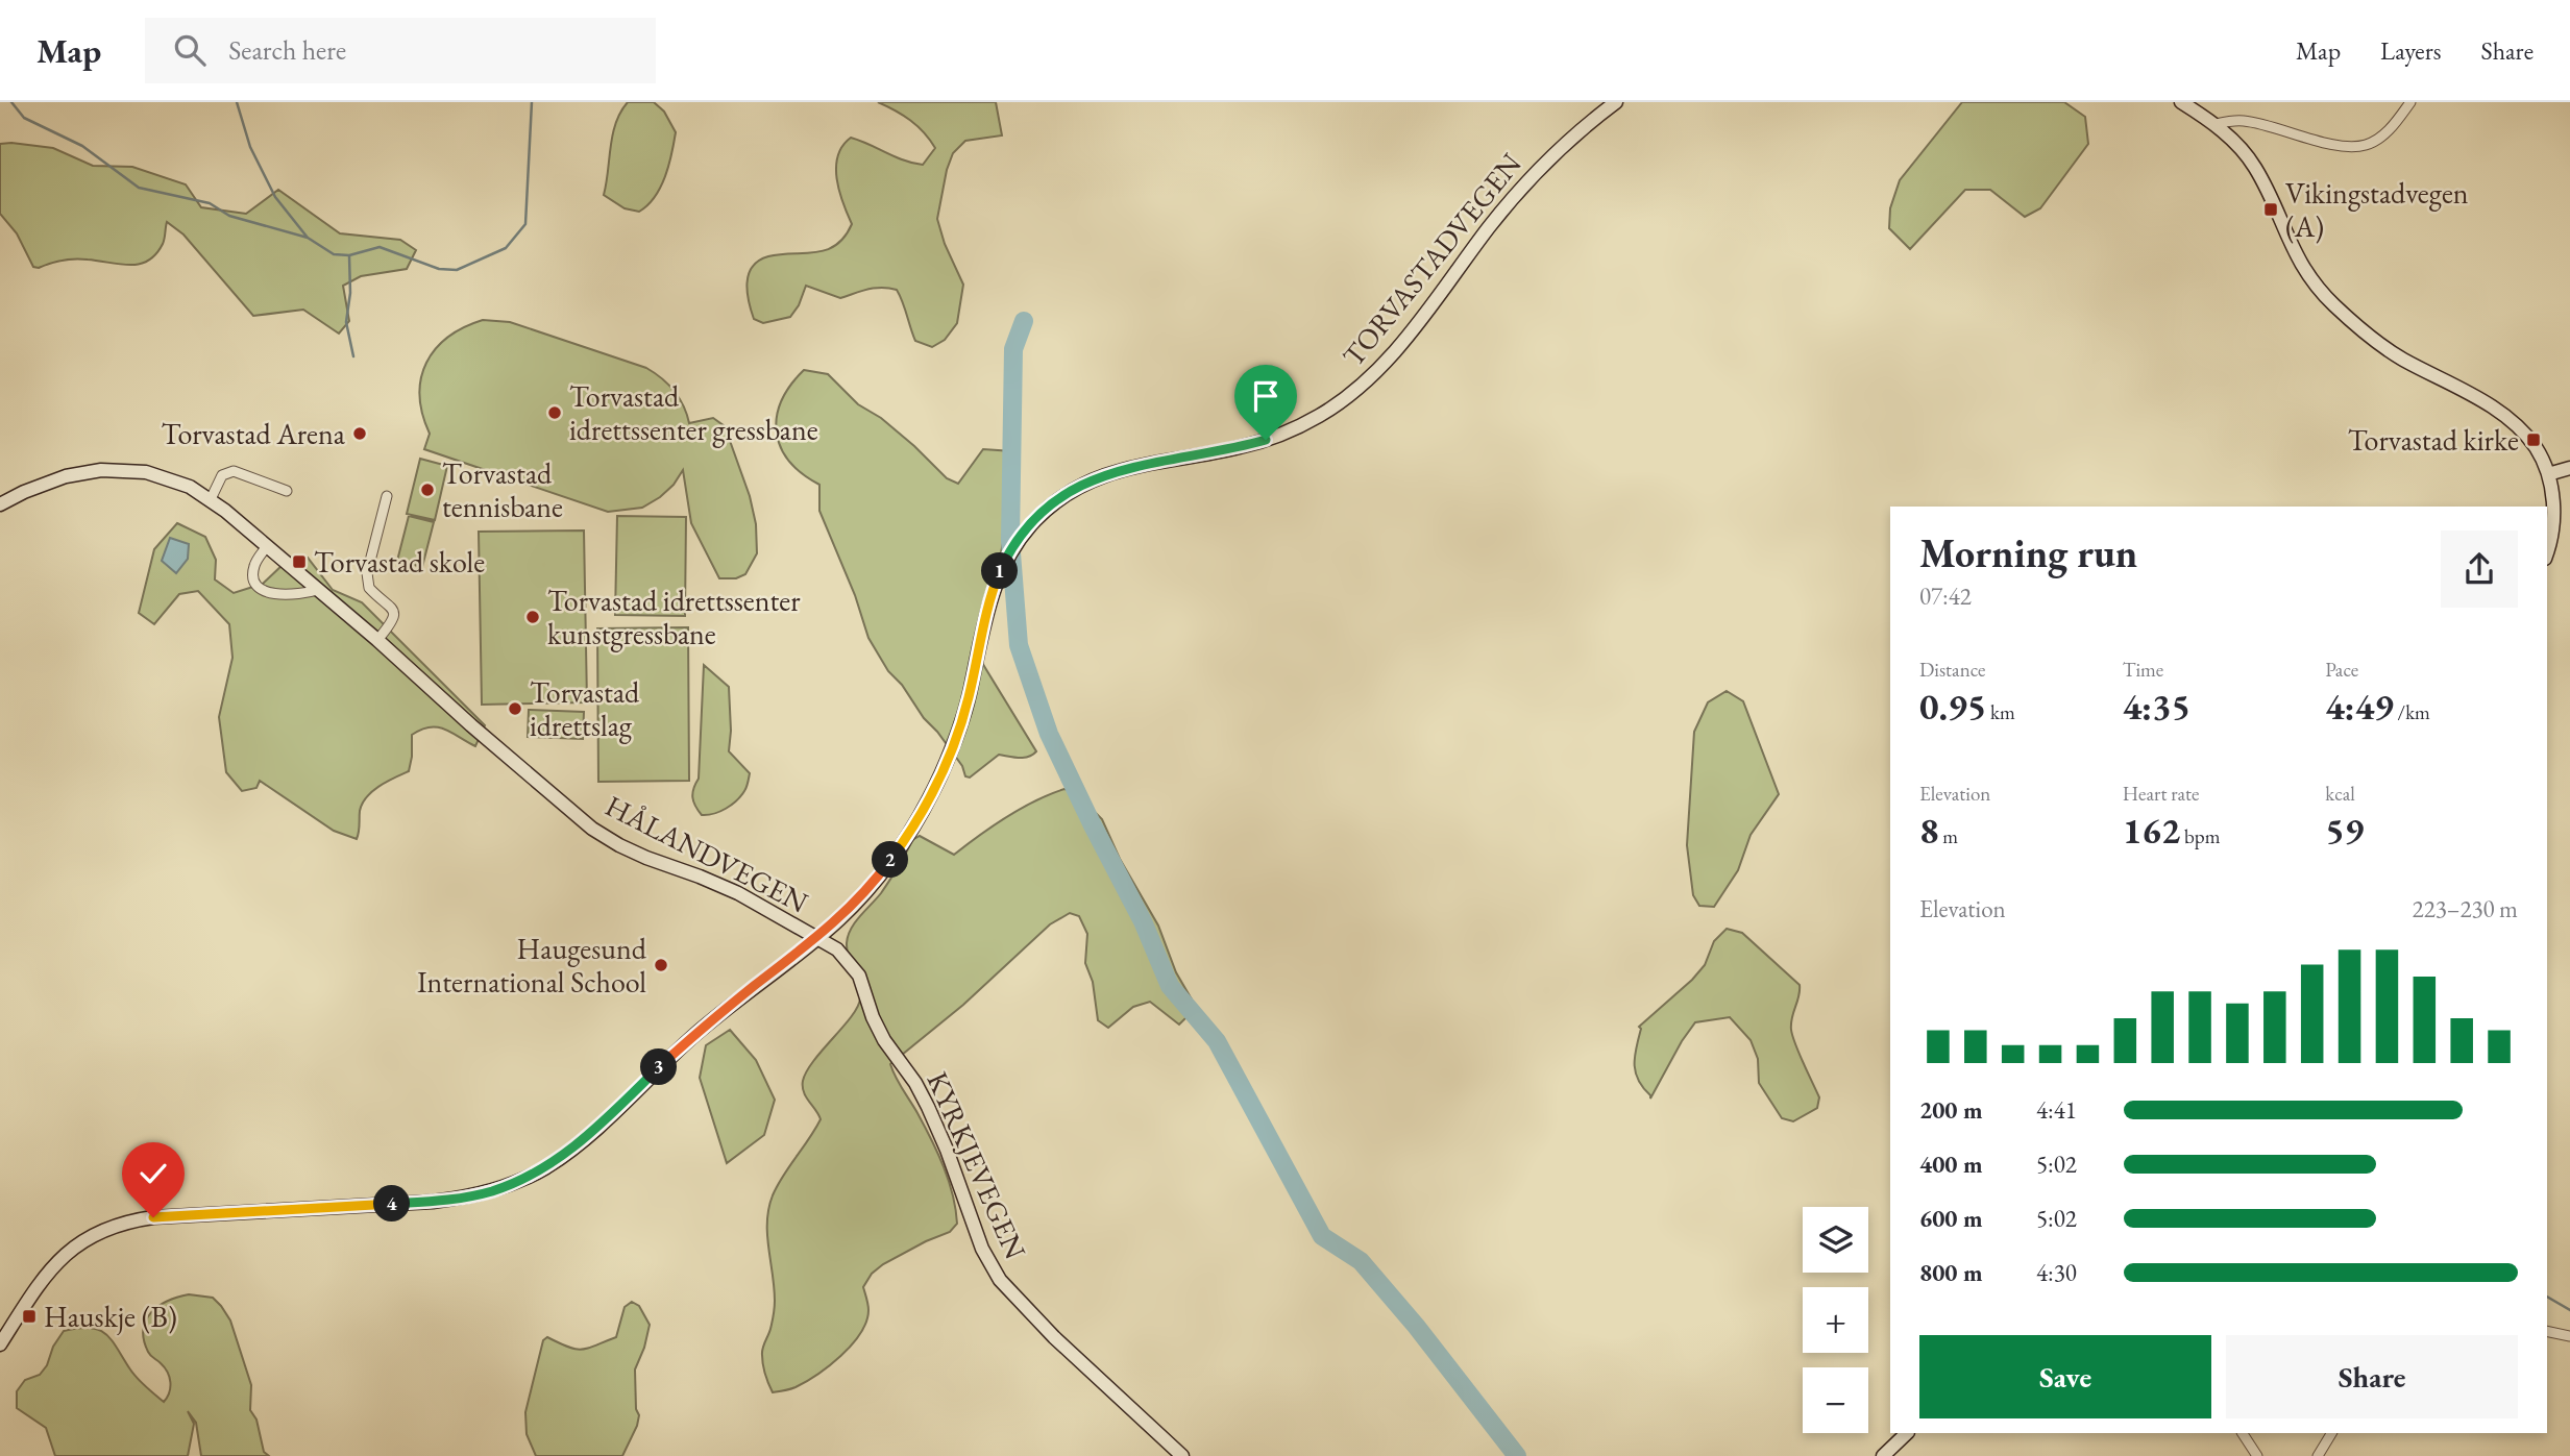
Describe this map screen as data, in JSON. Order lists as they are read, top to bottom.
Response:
{
  "streets": {
    "main road": ["TORVASTADVEGEN", "HÅLANDVEGEN", "KYRKJEVEGEN"]
  },
  "crossings": [
    ["TORVASTADVEGEN", "HÅLANDVEGEN"],
    ["TORVASTADVEGEN", "KYRKJEVEGEN"],
    ["HÅLANDVEGEN", "KYRKJEVEGEN"]
  ],
  "places": {
    "transit": [
      "Vikingstadvegen (A)",
      "Torvastad kirke",
      "Torvastad skole",
      "Hauskje (B)"
    ],
    "other": [
      "Torvastad idrettssenter gressbane",
      "Torvastad Arena",
      "Torvastad tennisbane",
      "Torvastad idrettssenter kunstgressbane",
      "Torvastad idrettslag",
      "Haugesund International School"
    ]
  },
  "page": {
    "header": "Map",
    "search": "Search here",
    "nav": ["Map", "Layers", "Share"],
    "heading": ["Morning run", "07:42"],
    "pins": [
      "1",
      "2",
      "3",
      "4"
    ],
    "stats": [
      ["Distance", "0.95 km"],
      ["Time", "4:35"],
      ["Pace", "4:49 /km"],
      ["Elevation", "8 m"],
      ["Heart rate", "162 bpm"],
      ["kcal", "59"]
    ],
    "chart": ["Elevation", "223–230 m"],
    "list": [
      {
        "name": "200 m",
        "note": "4:41"
      },
      {
        "name": "400 m",
        "note": "5:02"
      },
      {
        "name": "600 m",
        "note": "5:02"
      },
      {
        "name": "800 m",
        "note": "4:30"
      }
    ],
    "map_buttons": ["+", "−"],
    "buttons": ["Save", "Share"]
  }
}
